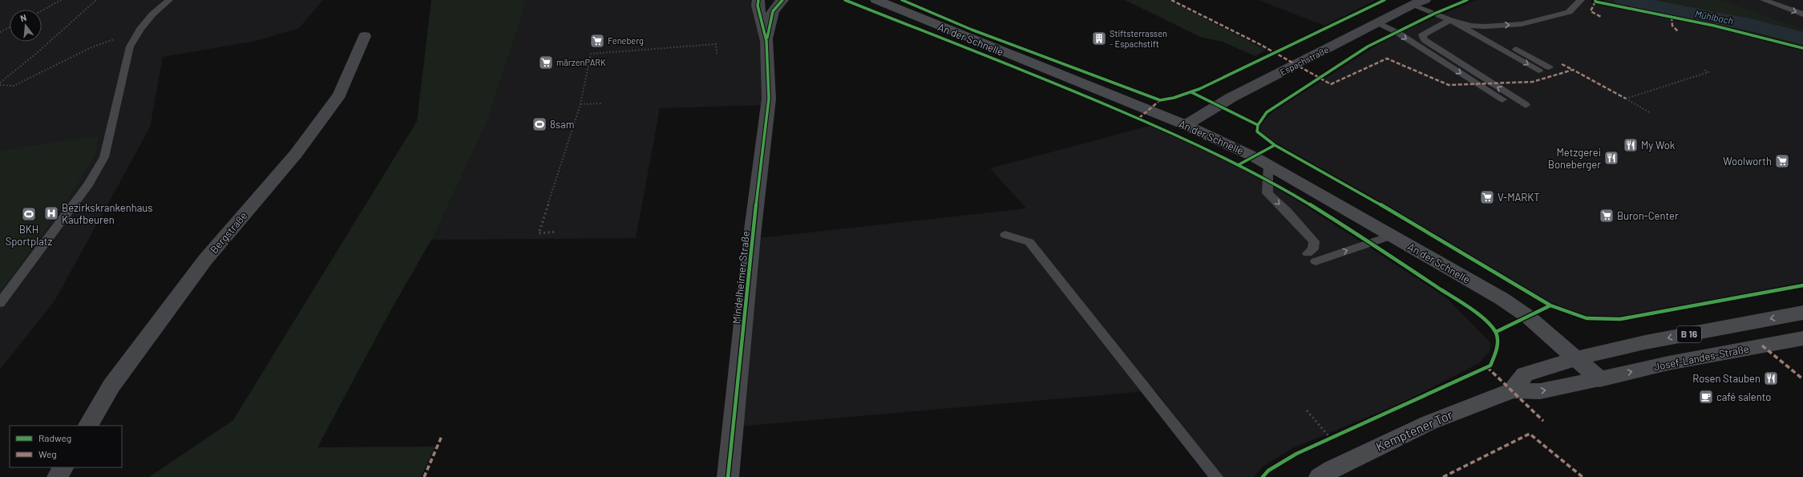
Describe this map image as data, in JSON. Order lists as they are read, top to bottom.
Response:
{
  "streets": {
    "main road": [
      "An der Schnelle",
      "B 16",
      "Josef-Landes-Straße",
      "Kemptener Tor"
    ],
    "street": ["Espachstraße", "Bergstraße", "Mindelheimer Straße"]
  },
  "crossings": [
    ["An der Schnelle", "Espachstraße"],
    ["An der Schnelle", "B 16"],
    ["An der Schnelle", "Josef-Landes-Straße"],
    ["An der Schnelle", "Kemptener Tor"],
    ["B 16", "Kemptener Tor"],
    ["Josef-Landes-Straße", "Kemptener Tor"]
  ],
  "water": ["Mühlbach"],
  "places": {
    "building": ["Stiftsterrassen - Espachstift"],
    "supermarket": [
      "Feneberg",
      "märzenPARK",
      "Woolworth",
      "V-MARKT",
      "Buron-Center"
    ],
    "sports": ["8sam", "BKH Sportplatz"],
    "restaurant": ["My Wok", "Metzgerei Boneberger", "Rosen Stauben"],
    "hospital": ["Bezirkskrankenhaus Kaufbeuren"],
    "cafe": ["café salento"]
  },
  "legend": ["Radweg", "Weg"],
  "north": "top"
}
